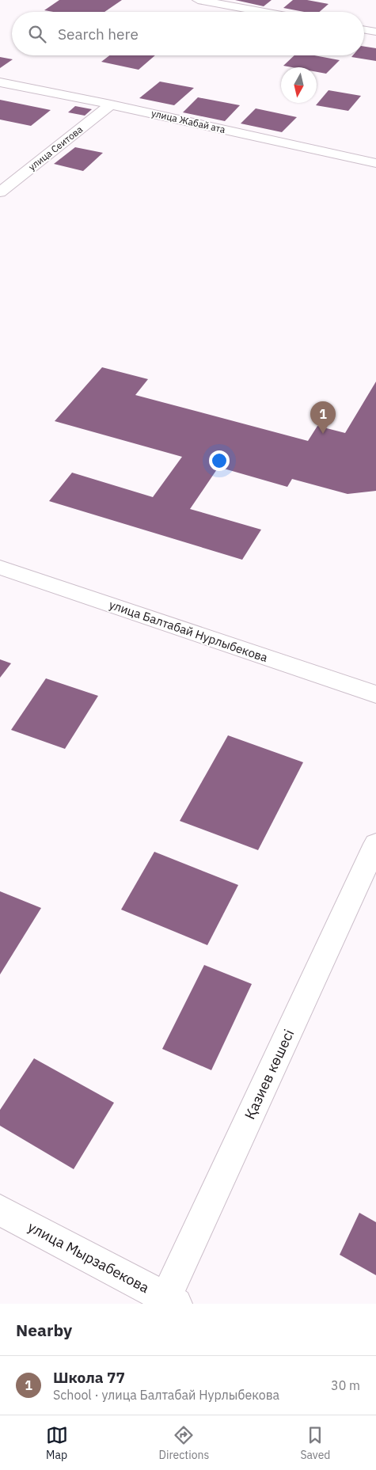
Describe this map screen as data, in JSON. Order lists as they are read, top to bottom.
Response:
{
  "streets": {
    "street": [
      "улица Жабай ата",
      "улица Сеитова",
      "улица Балтабай Нурлыбекова",
      "Қазиев көшесі",
      "улица Мырзабекова"
    ]
  },
  "crossings": [
    ["улица Жабай ата", "улица Сеитова"],
    ["Қазиев көшесі", "улица Мырзабекова"]
  ],
  "north": "bottom",
  "page": {
    "search": "Search here",
    "pins": "1",
    "heading": "Nearby",
    "list": [
      {
        "mark": "1",
        "name": "Школа 77",
        "note": "School · улица Балтабай Нурлыбекова",
        "value": "30 m"
      }
    ],
    "nav": ["Map", "Directions", "Saved"]
  }
}
